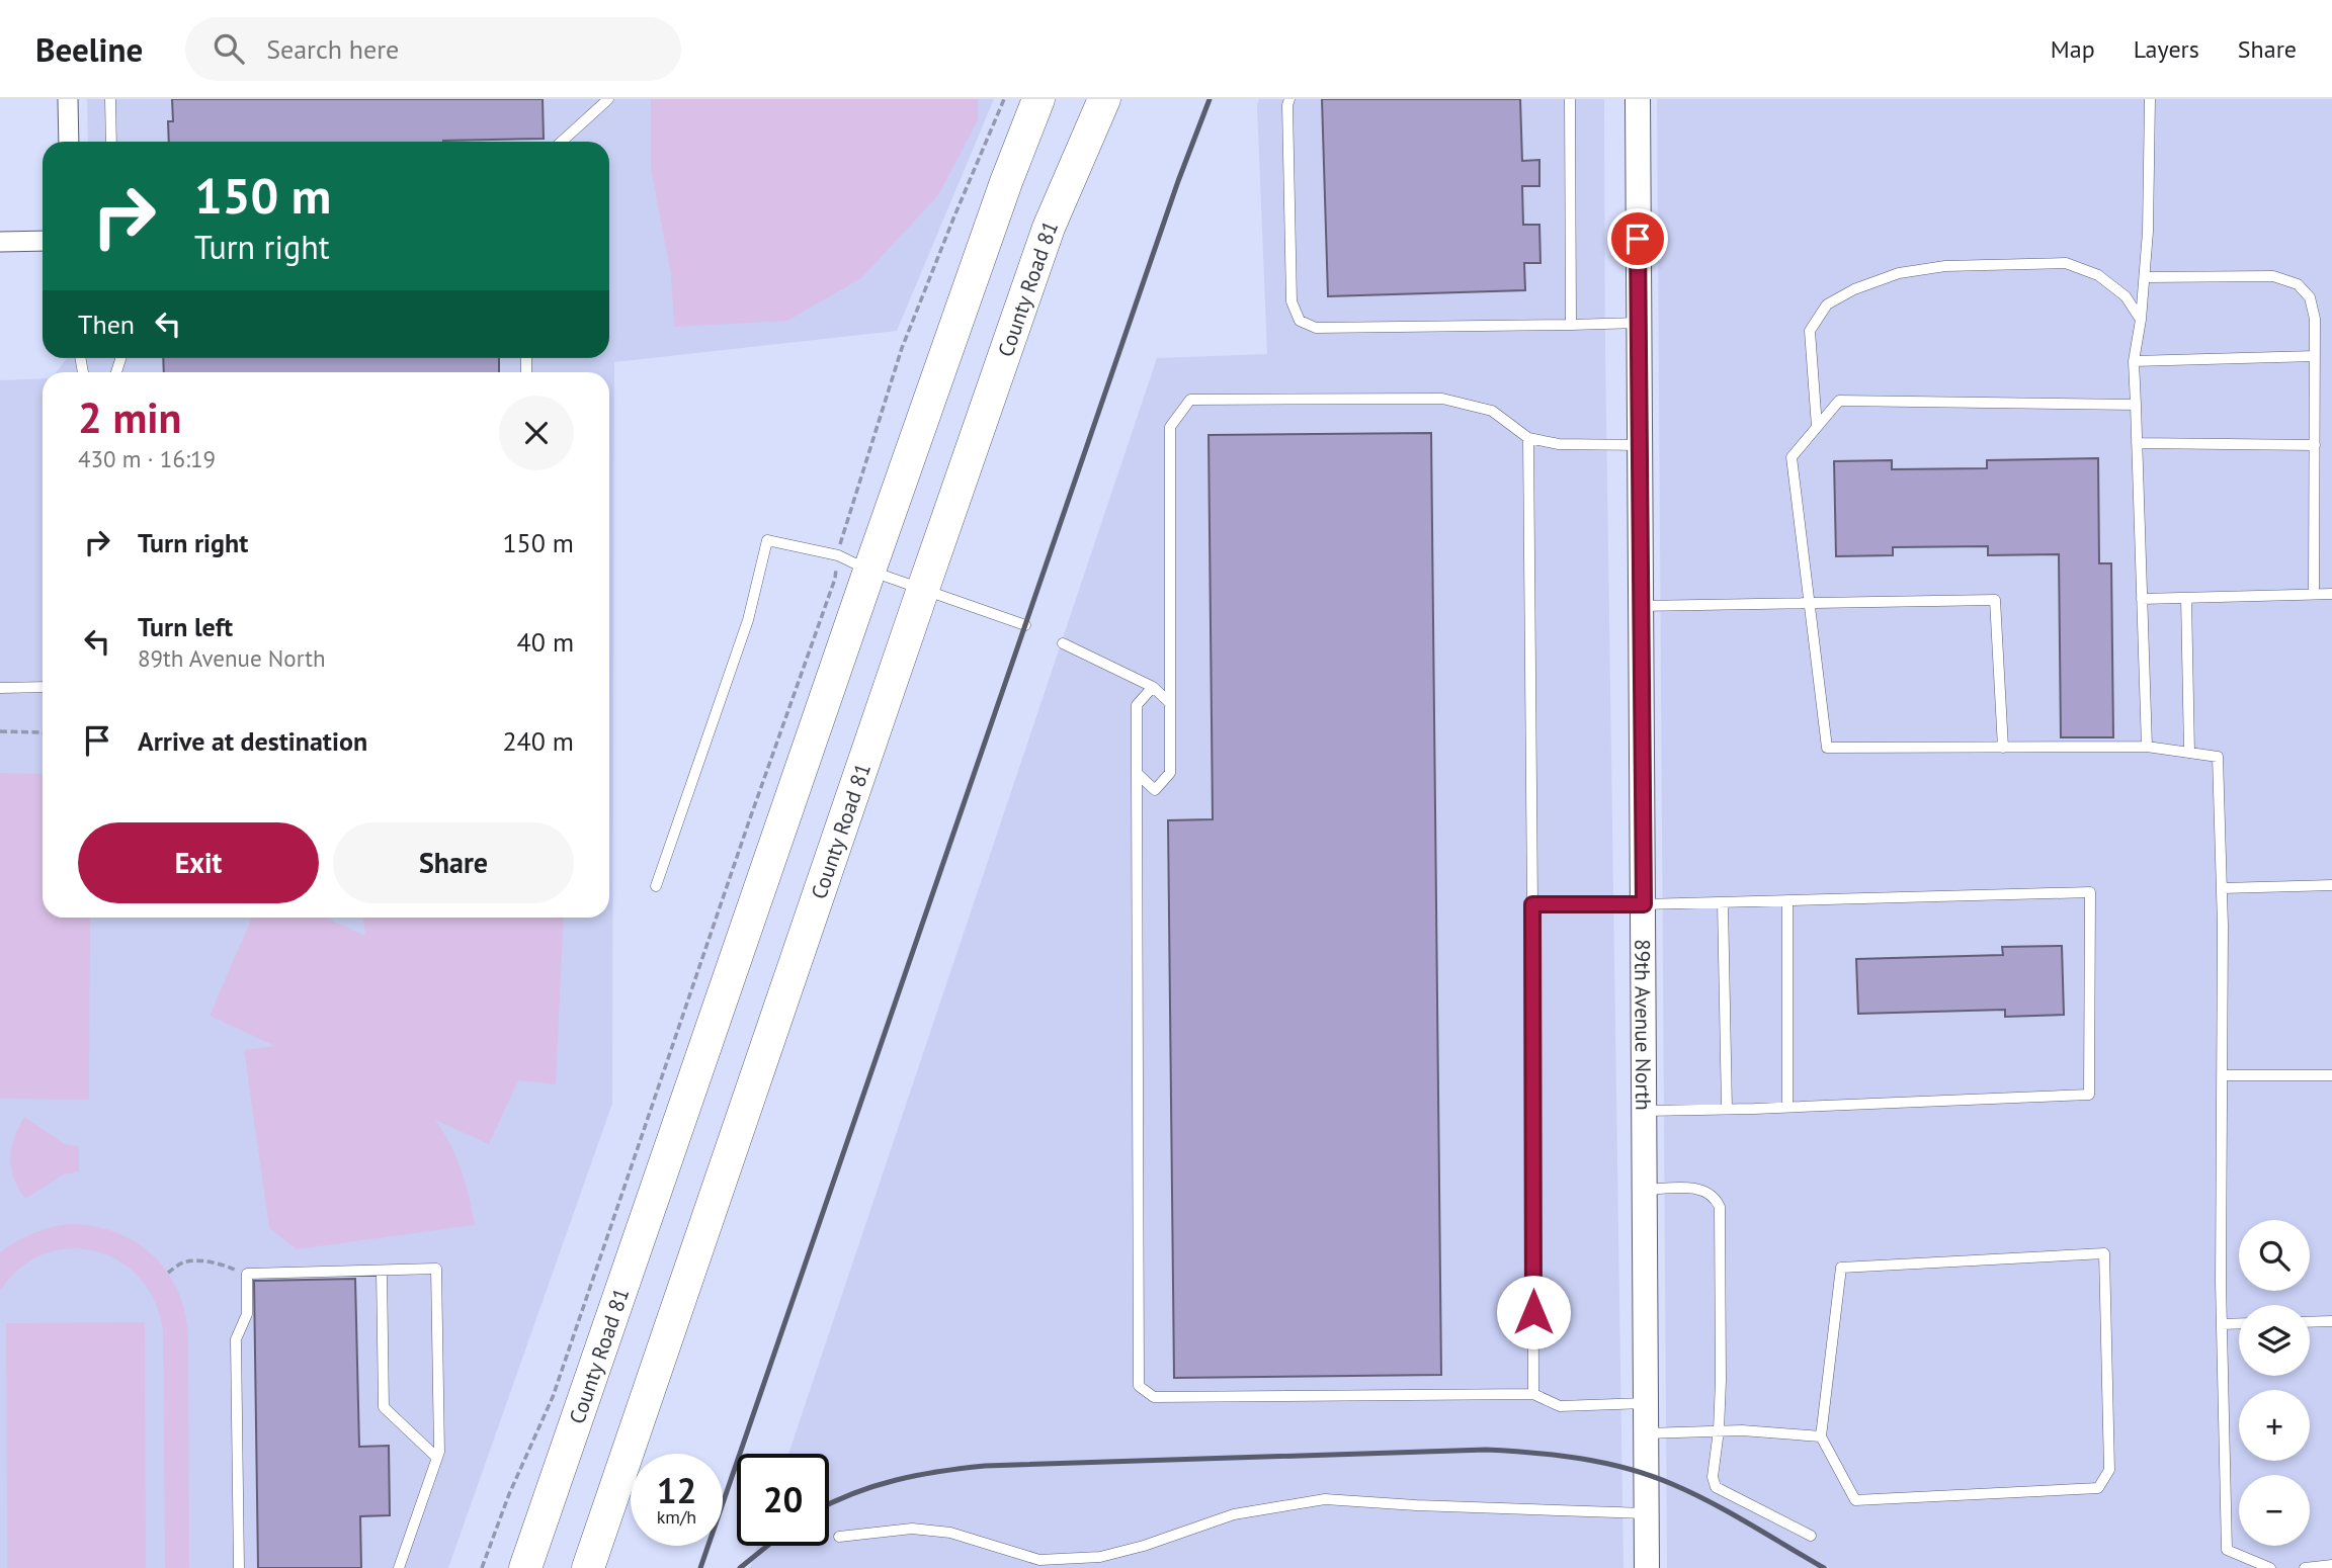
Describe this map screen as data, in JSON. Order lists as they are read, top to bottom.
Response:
{
  "streets": {
    "highway": ["County Road 81"],
    "street": ["89th Avenue North"]
  },
  "page": {
    "header": "Beeline",
    "search": "Search here",
    "nav": ["Map", "Layers", "Share"],
    "turn": ["150 m", "Turn right"],
    "then": "Then",
    "heading": ["2 min", "430 m · 16:19"],
    "list": [
      {
        "name": "Turn right",
        "value": "150 m"
      },
      {
        "name": "Turn left",
        "note": "89th Avenue North",
        "value": "40 m"
      },
      {
        "name": "Arrive at destination",
        "value": "240 m"
      }
    ],
    "buttons": ["Exit", "Share"],
    "map_buttons": ["+", "−"],
    "speed": "12 km/h",
    "limit": "20"
  }
}
